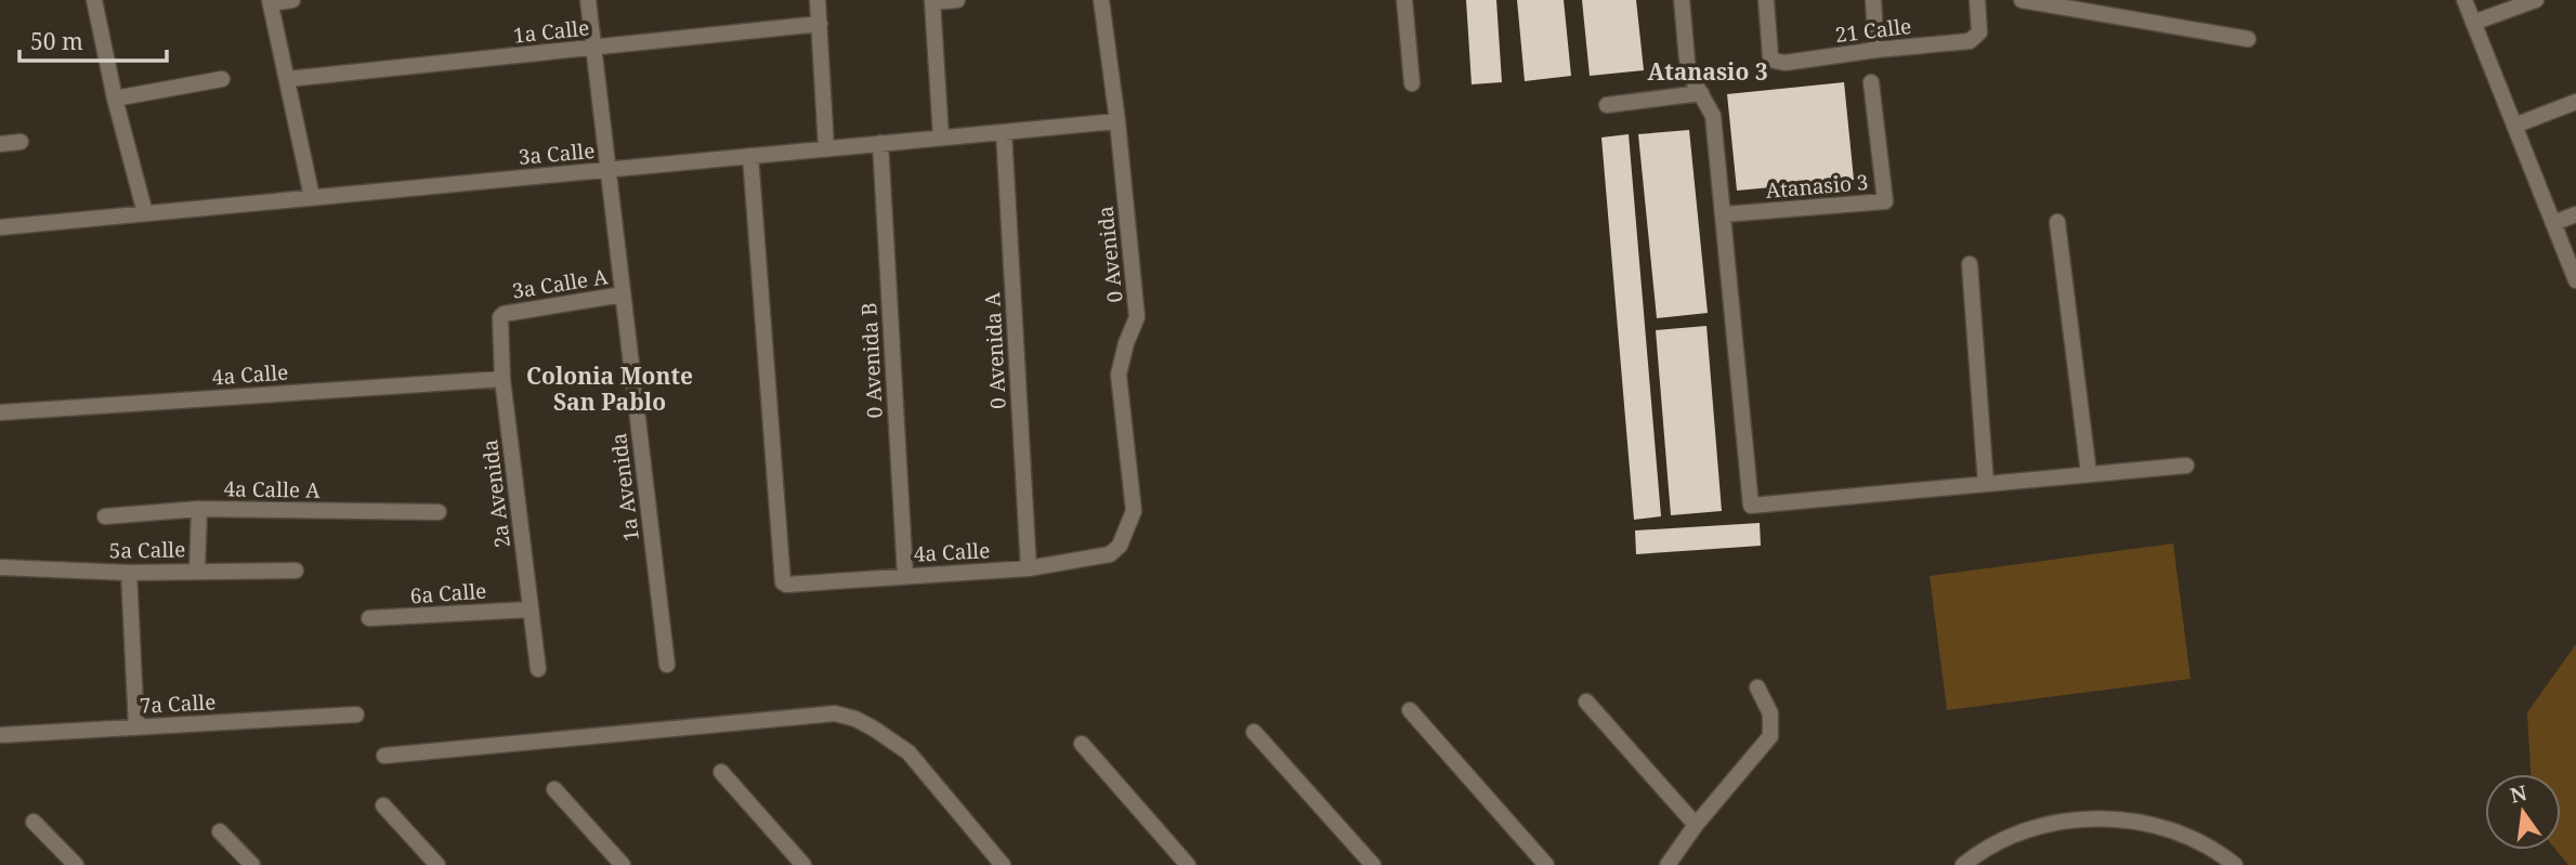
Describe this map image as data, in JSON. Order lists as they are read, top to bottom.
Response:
{
  "streets": {
    "street": [
      "21 Calle",
      "1a Calle",
      "3a Calle",
      "Atanasio 3",
      "0 Avenida",
      "3a Calle A",
      "0 Avenida A",
      "0 Avenida B",
      "4a Calle",
      "1a Avenida",
      "4a Calle A",
      "2a Avenida",
      "5a Calle",
      "6a Calle",
      "7a Calle"
    ]
  },
  "crossings": [
    ["3a Calle", "0 Avenida"],
    ["3a Calle", "0 Avenida A"],
    ["3a Calle", "0 Avenida B"],
    ["3a Calle", "4a Calle"],
    ["3a Calle", "1a Avenida"],
    ["0 Avenida", "4a Calle"],
    ["3a Calle A", "1a Avenida"],
    ["3a Calle A", "2a Avenida"],
    ["0 Avenida A", "4a Calle"],
    ["0 Avenida B", "4a Calle"],
    ["4a Calle", "2a Avenida"],
    ["2a Avenida", "6a Calle"]
  ],
  "districts": ["Atanasio 3", "Colonia Monte San Pablo"],
  "scale_bar": "50 m",
  "north": "top"
}
